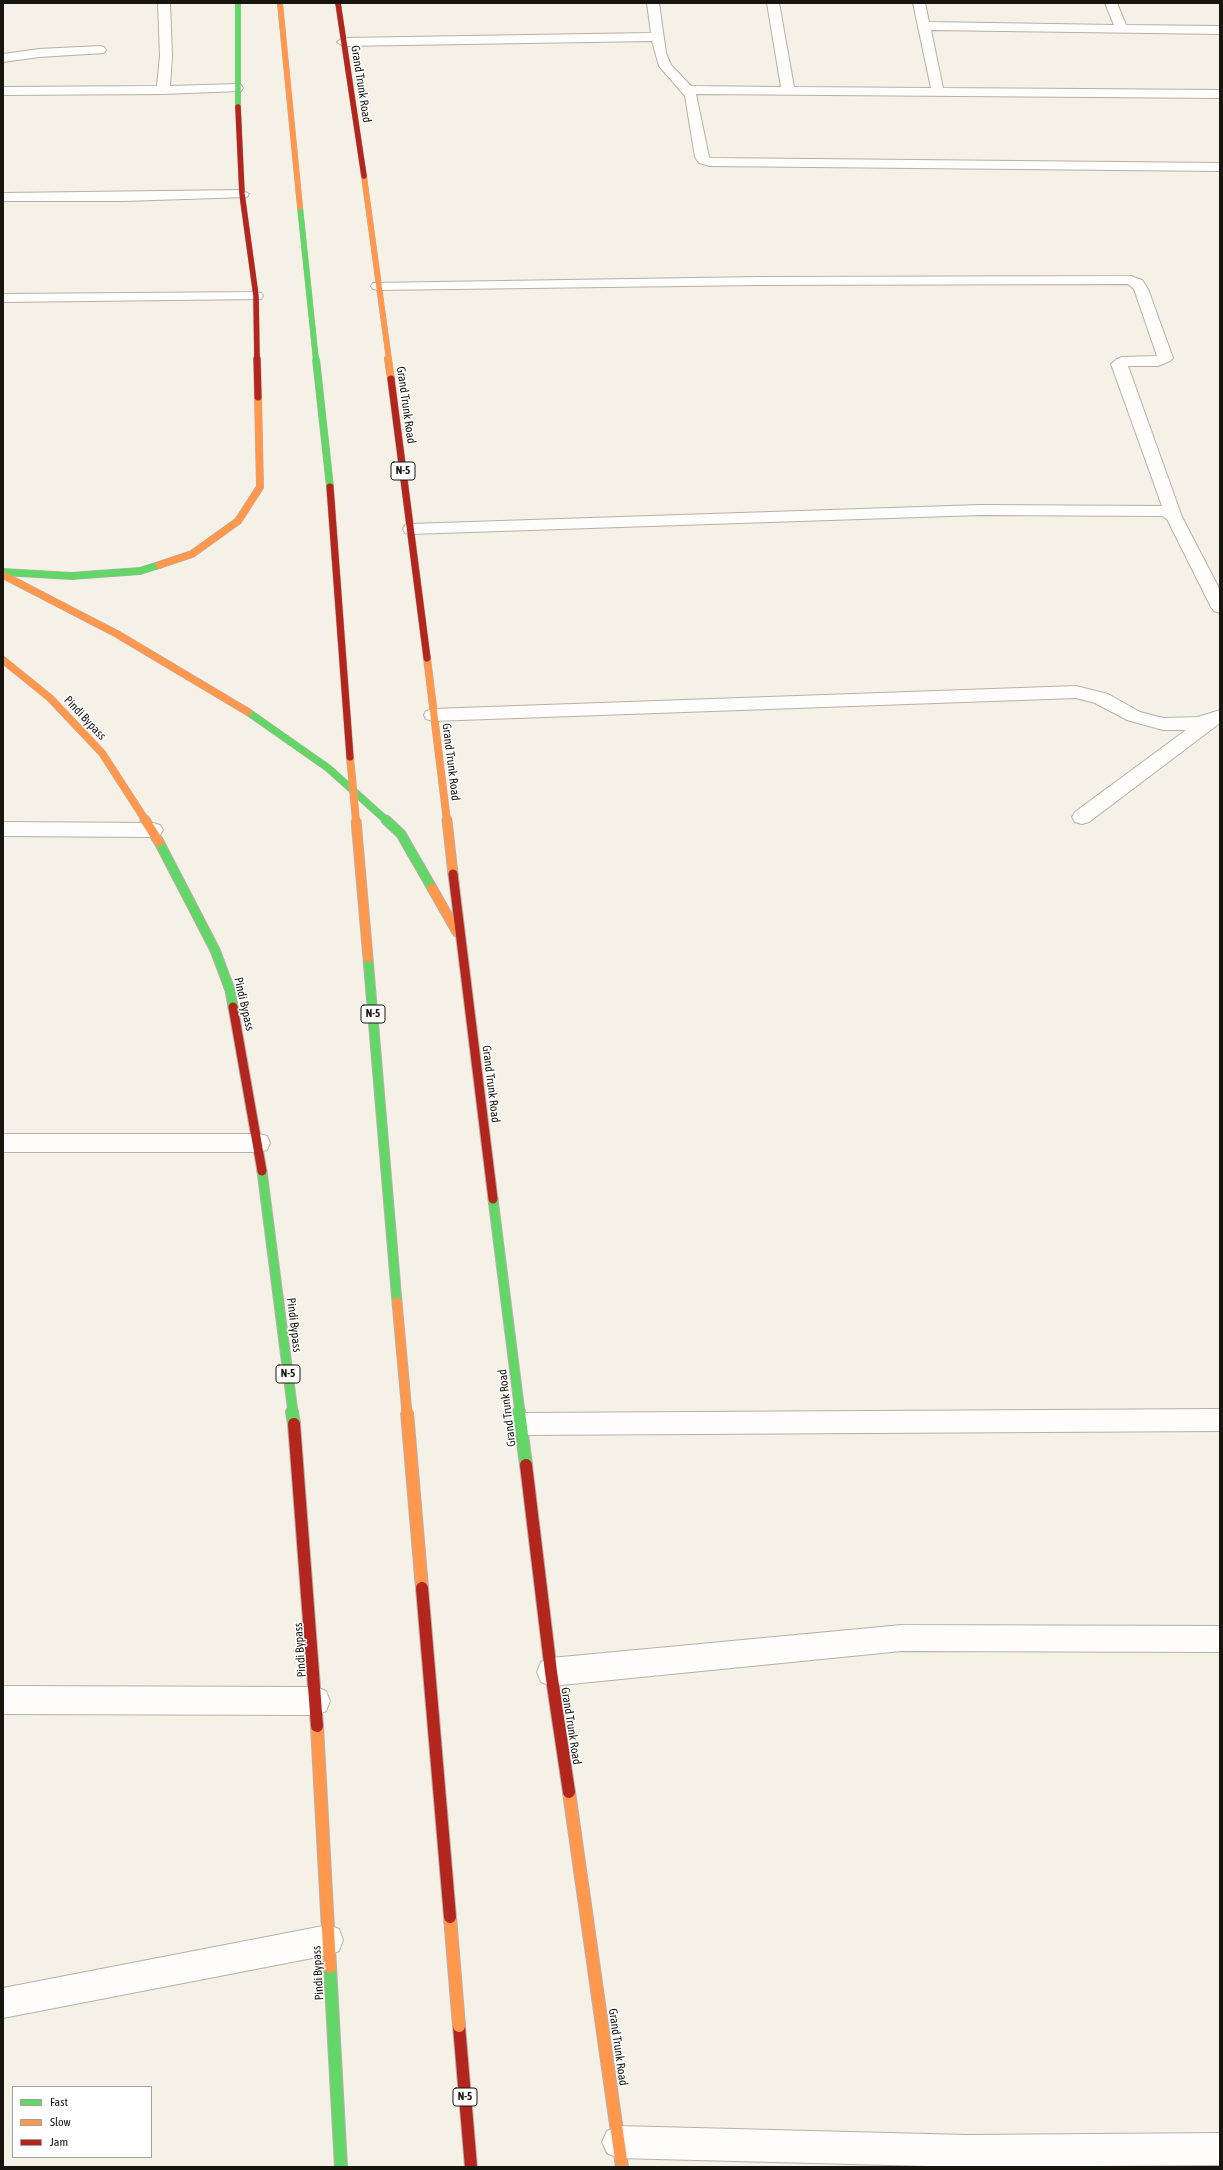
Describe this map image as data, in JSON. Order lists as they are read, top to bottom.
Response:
{
  "streets": {
    "highway": ["Grand Trunk Road", "N-5", "Pindi Bypass"]
  },
  "crossings": [
    ["Grand Trunk Road", "N-5"]
  ],
  "legend": ["Fast", "Slow", "Jam"]
}
